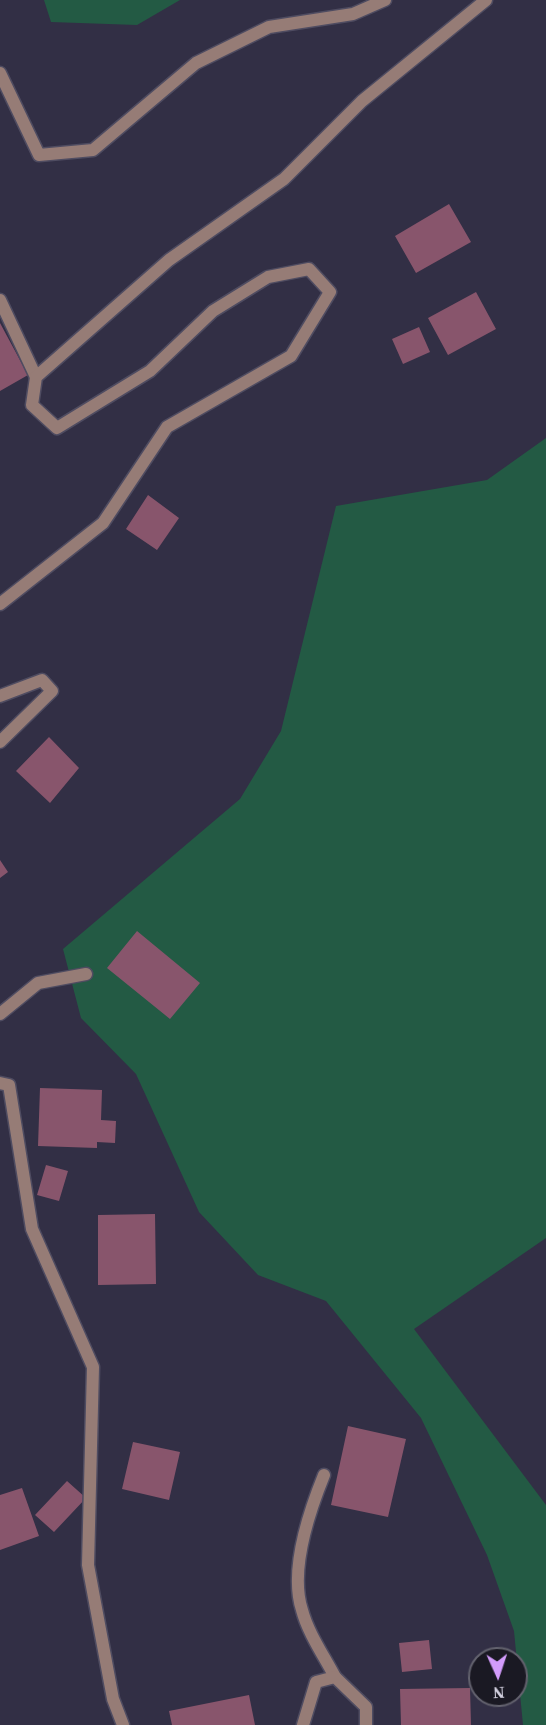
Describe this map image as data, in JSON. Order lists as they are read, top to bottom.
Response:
{
  "north": "bottom"
}
